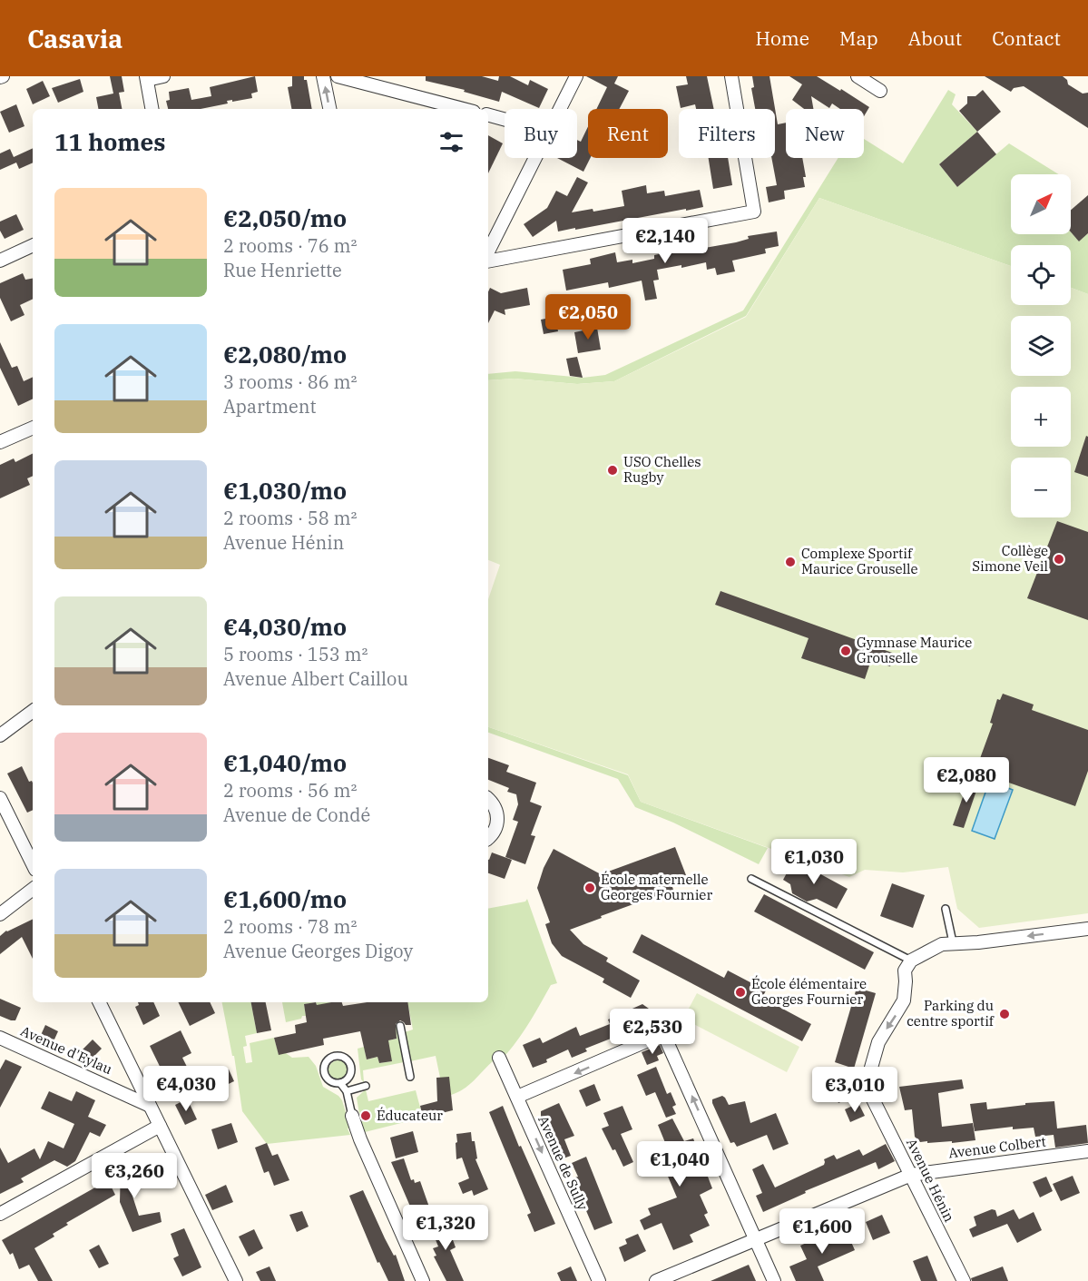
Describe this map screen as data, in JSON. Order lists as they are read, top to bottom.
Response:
{
  "streets": {
    "street": [
      "Avenue d'Eylau",
      "Avenue Colbert",
      "Avenue de Sully",
      "Avenue Hénin"
    ]
  },
  "crossings": [
    ["Avenue Colbert", "Avenue Hénin"]
  ],
  "one_way": ["Avenue de Sully", "Avenue Hénin"],
  "places": [
    "USO Chelles Rugby",
    "Collège Simone Veil",
    "Complexe Sportif Maurice Grouselle",
    "Gymnase Maurice Grouselle",
    "École maternelle Georges Fournier",
    "École élémentaire Georges Fournier",
    "Parking du centre sportif",
    "Éducateur"
  ],
  "north": "top right",
  "page": {
    "header": "Casavia",
    "nav": [
      "Home",
      "Map",
      "About",
      "Contact"
    ],
    "chip": [
      "Buy",
      "Rent",
      "Filters",
      "New"
    ],
    "heading": "11 homes",
    "map_buttons": ["+", "−"],
    "list": [
      {
        "name": "€2,050/mo",
        "note": "2 rooms · 76 m² · Rue Henriette"
      },
      {
        "name": "€2,080/mo",
        "note": "3 rooms · 86 m² · Apartment"
      },
      {
        "name": "€1,030/mo",
        "note": "2 rooms · 58 m² · Avenue Hénin"
      },
      {
        "name": "€4,030/mo",
        "note": "5 rooms · 153 m² · Avenue Albert Caillou"
      },
      {
        "name": "€1,040/mo",
        "note": "2 rooms · 56 m² · Avenue de Condé"
      },
      {
        "name": "€1,600/mo",
        "note": "2 rooms · 78 m² · Avenue Georges Digoy"
      }
    ],
    "price": [
      "€2,140",
      "€2,050",
      "€2,080",
      "€1,030",
      "€2,530",
      "€4,030",
      "€3,010",
      "€1,040",
      "€3,260",
      "€1,320",
      "€1,600"
    ]
  }
}
